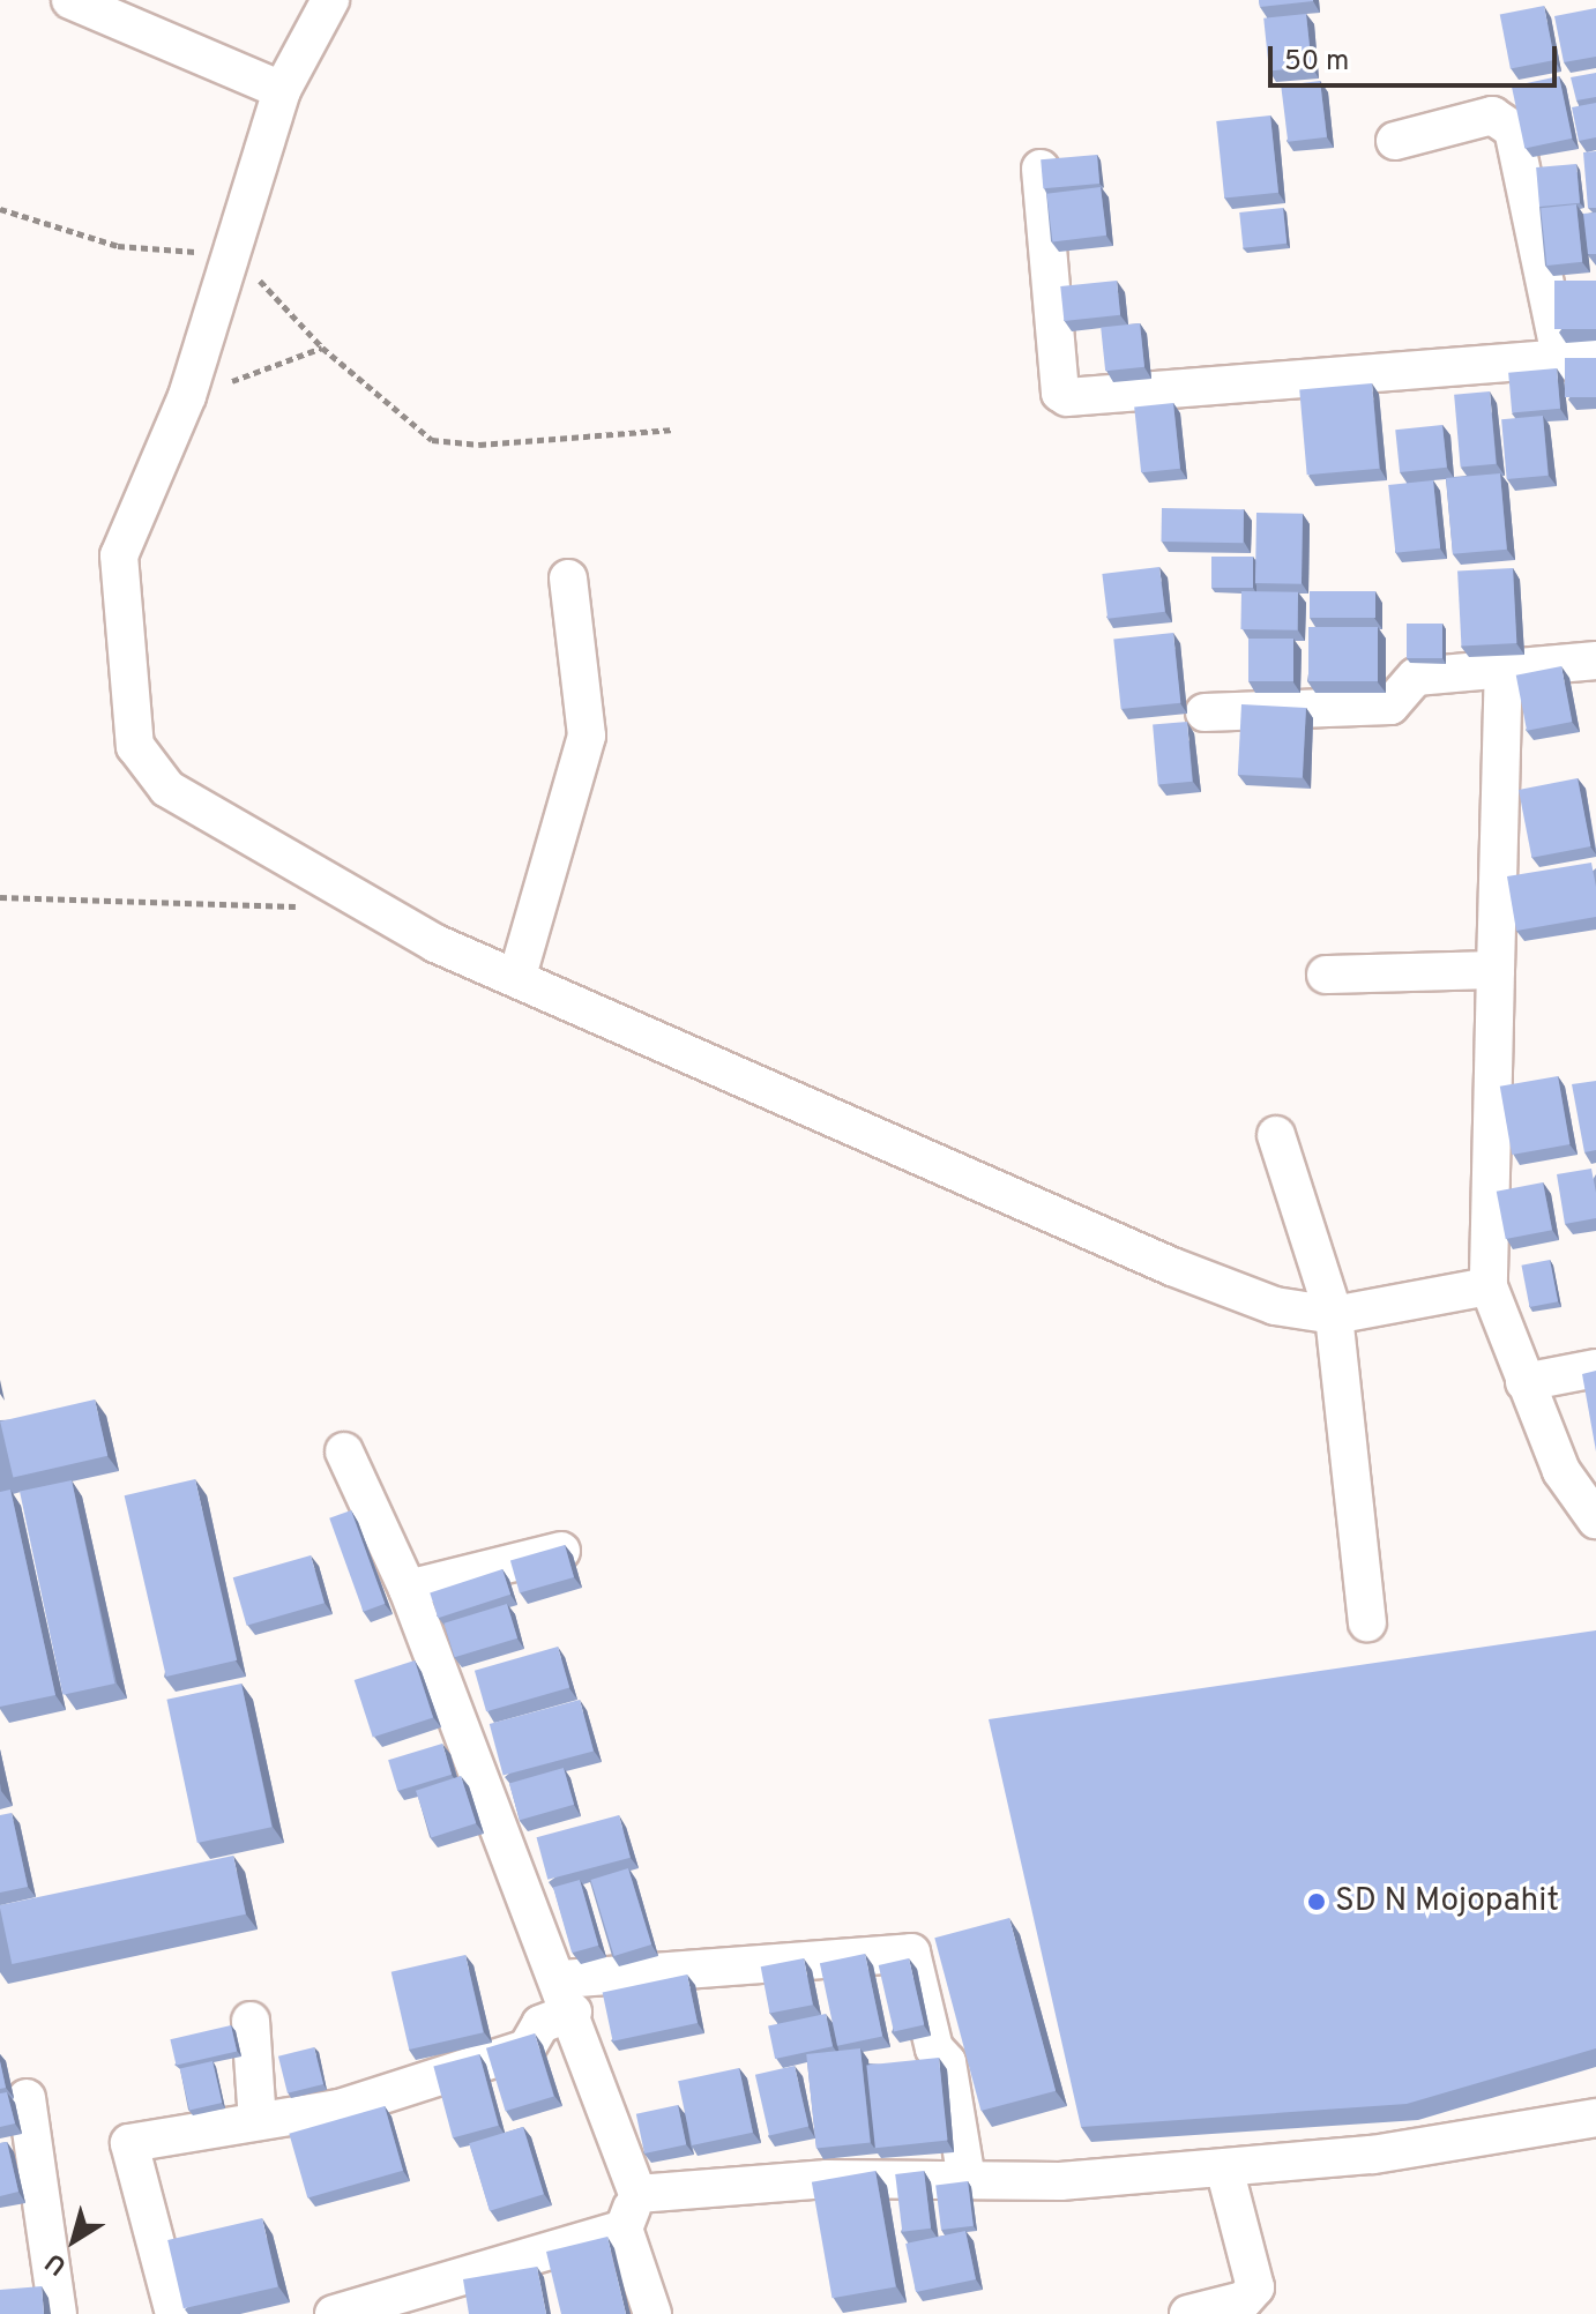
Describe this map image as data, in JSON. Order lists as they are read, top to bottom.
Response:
{
  "places": ["SD N Mojopahit"],
  "scale_bar": "50 m",
  "north": "bottom left"
}
